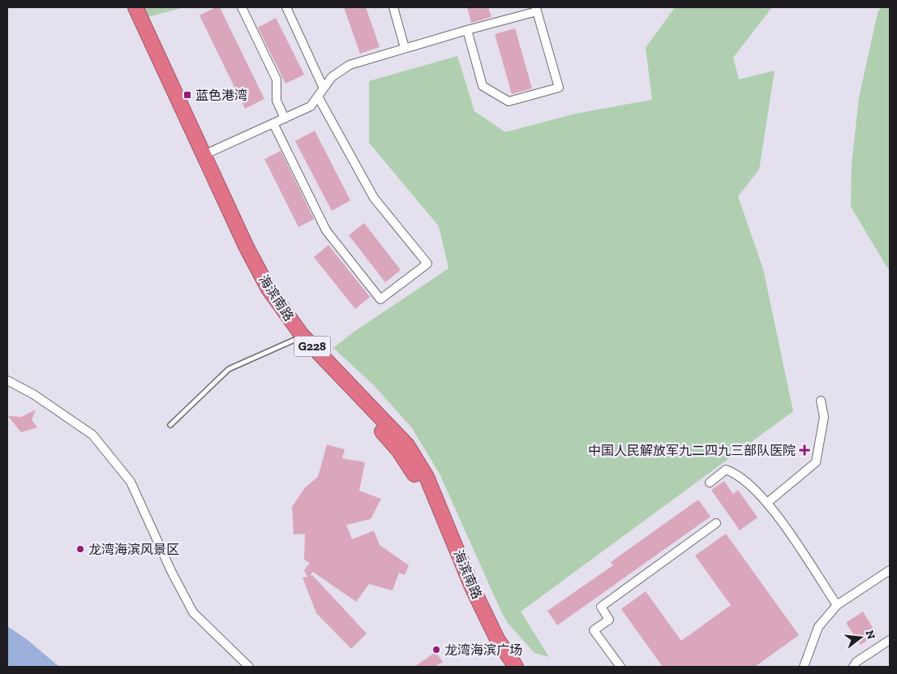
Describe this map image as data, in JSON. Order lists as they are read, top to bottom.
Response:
{
  "streets": {
    "highway": ["海滨南路", "G228"]
  },
  "places": {
    "transit": ["蓝色港湾"],
    "health": ["中国人民解放军九二四九三部队医院"],
    "other": ["龙湾海滨风景区", "龙湾海滨广场"]
  },
  "north": "right"
}
